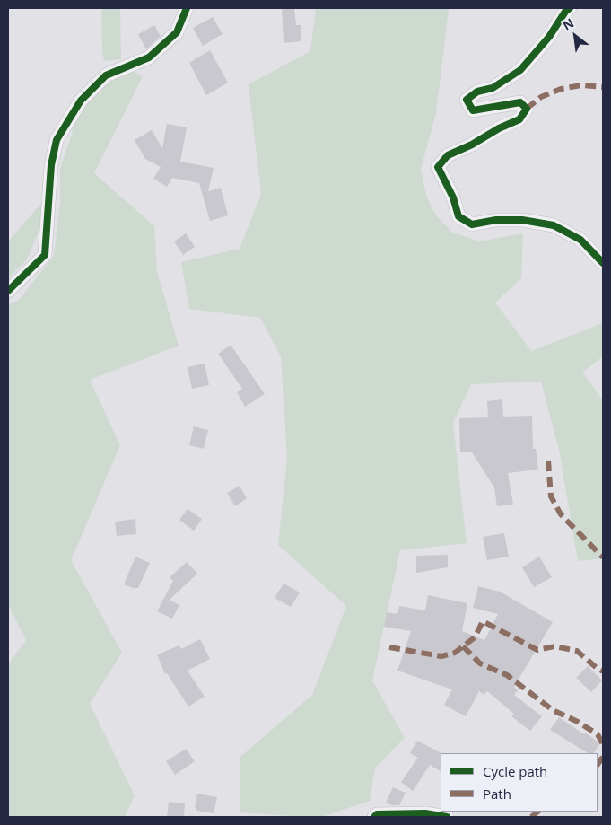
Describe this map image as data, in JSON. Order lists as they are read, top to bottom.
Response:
{
  "legend": ["Cycle path", "Path"],
  "north": "top left"
}
